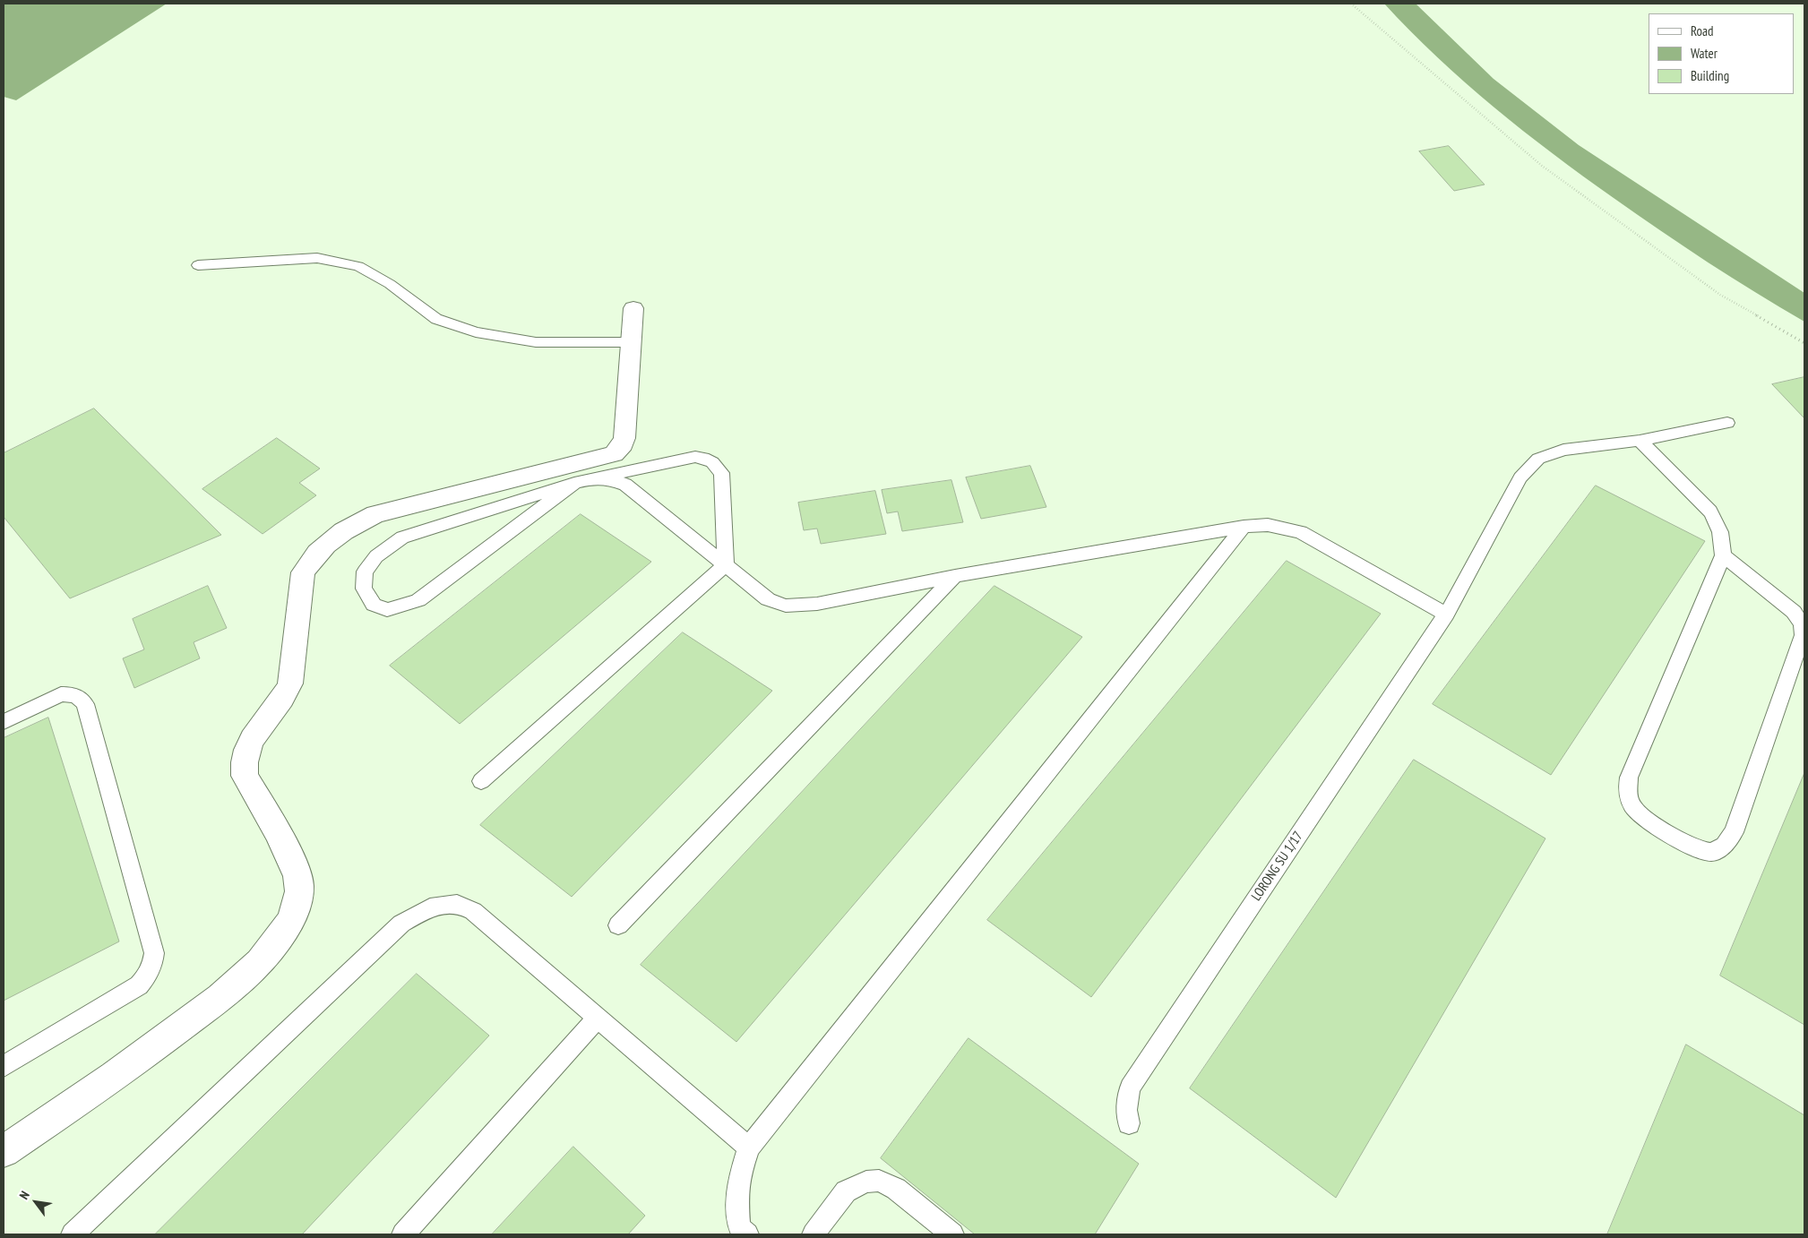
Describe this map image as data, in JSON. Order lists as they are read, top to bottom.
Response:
{
  "streets": {
    "lane": ["LORONG SU 1/17"]
  },
  "legend": ["Road", "Water", "Building"],
  "north": "top left"
}
